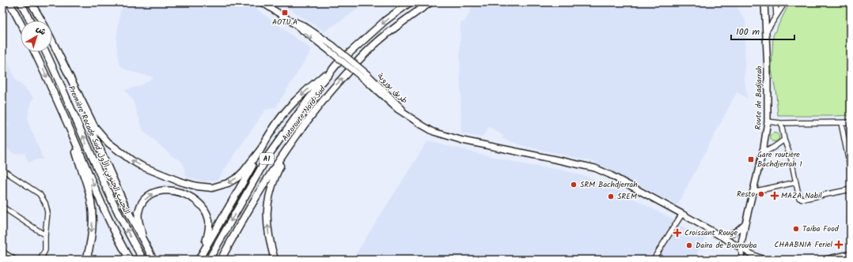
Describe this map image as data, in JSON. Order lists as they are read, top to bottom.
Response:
{
  "streets": {
    "highway": ["Autoroute Nord-Sud", "Première Rocade Sud التجنب الجنوبي الأول", "A1"],
    "main road": ["طريق بوروبة", "Route de Badjarrah"]
  },
  "crossings": [
    ["طريق بوروبة", "Route de Badjarrah"]
  ],
  "places": {
    "transit": ["AOTU.A", "Gare routière Bachdjerrah 1"],
    "other": [
      "SRM Bachdjerrah",
      "Resto",
      "SREM",
      "Taiba Food",
      "Daïra de Bourouba"
    ],
    "health": ["MAZA Nabil", "Croissant Rouge", "CHAABNIA Feriel"]
  },
  "scale_bar": "100 m",
  "north": "top right"
}
